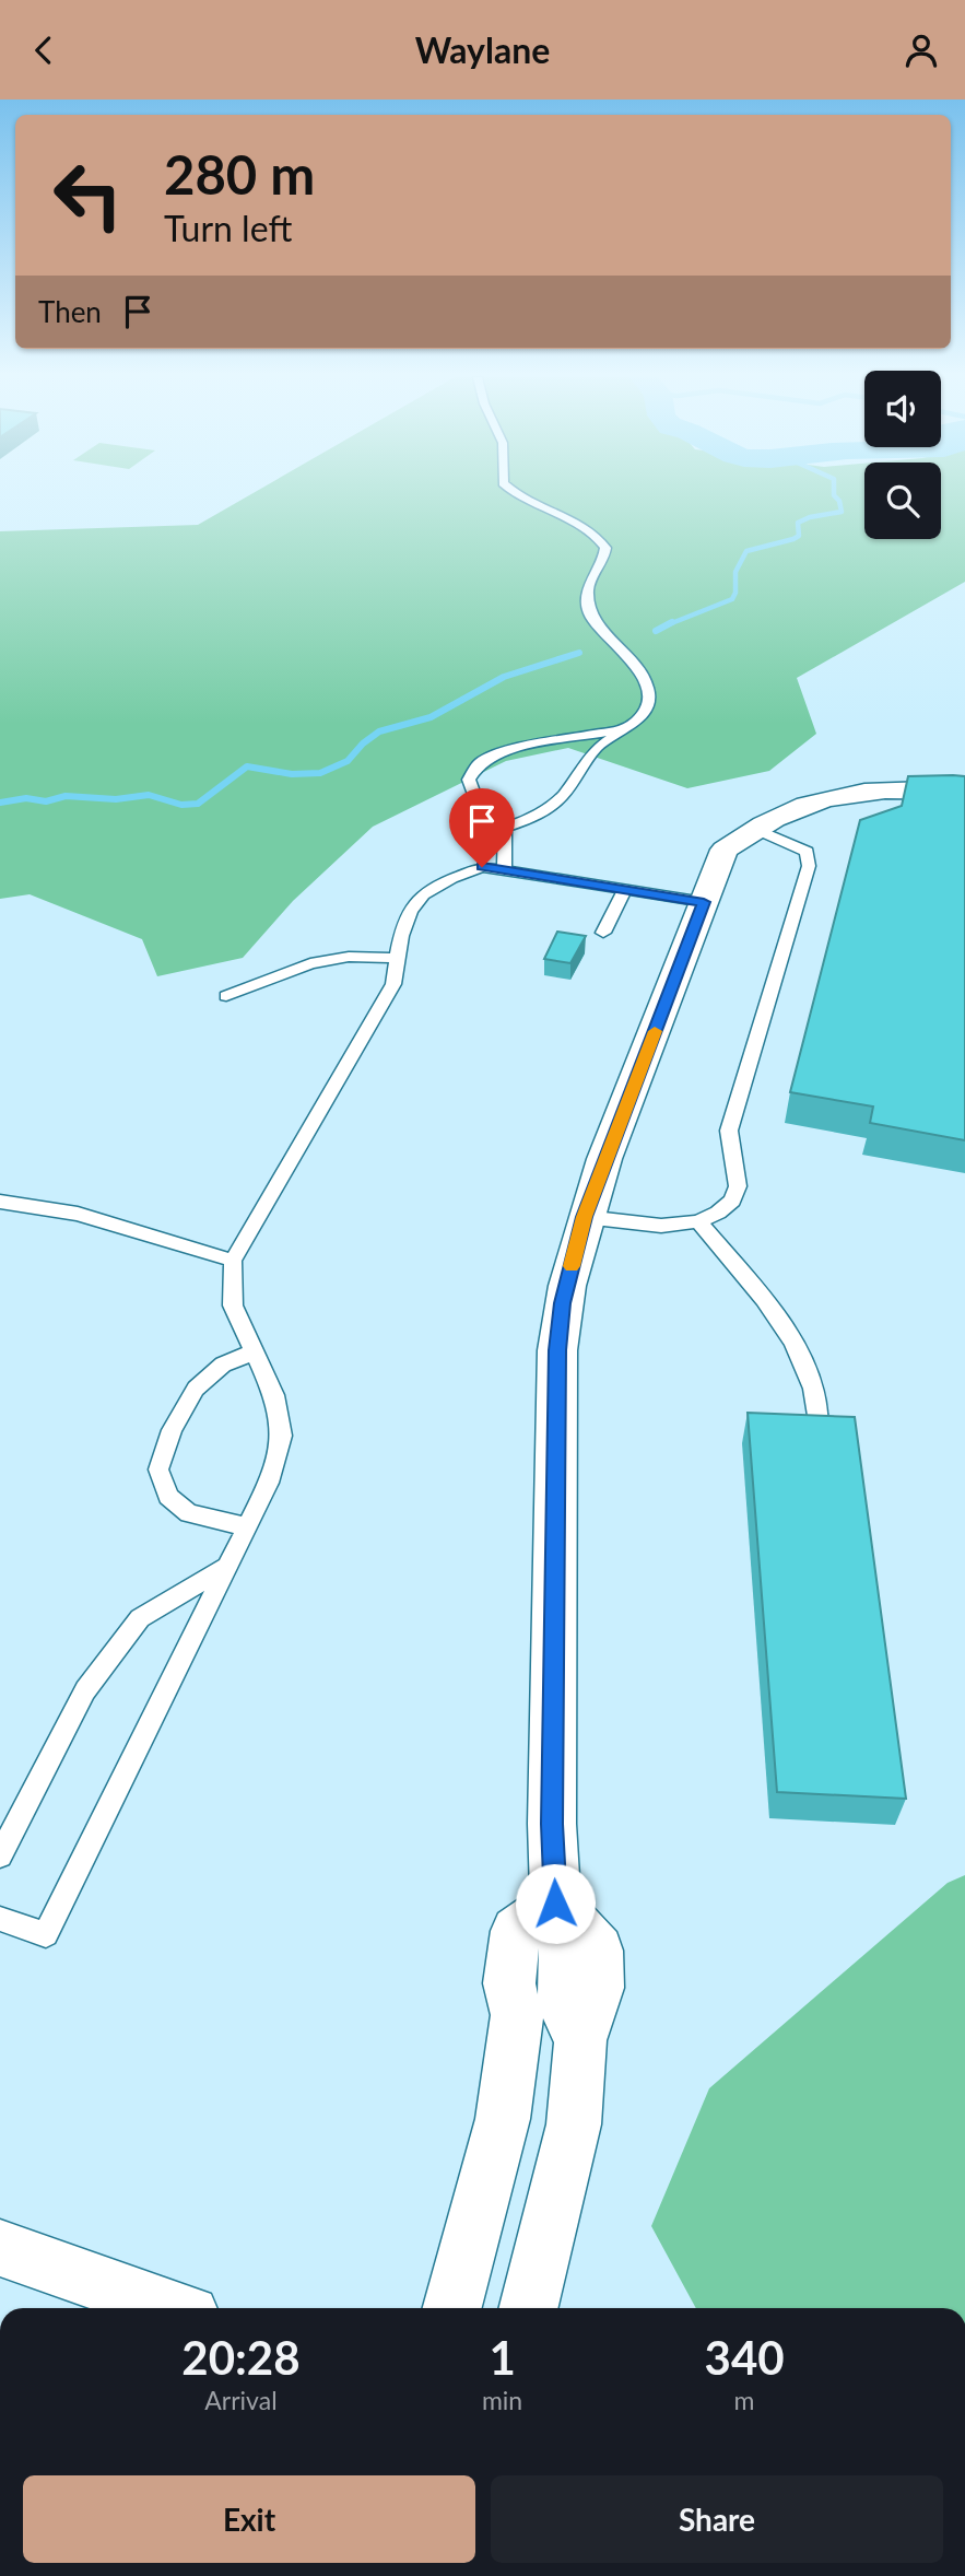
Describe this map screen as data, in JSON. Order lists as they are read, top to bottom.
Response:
{
  "page": {
    "header": "Waylane",
    "turn": ["280 m", "Turn left"],
    "then": "Then",
    "eta": [
      "20:28",
      "Arrival",
      "1",
      "min",
      "340",
      "m"
    ],
    "buttons": ["Exit", "Share"]
  }
}
